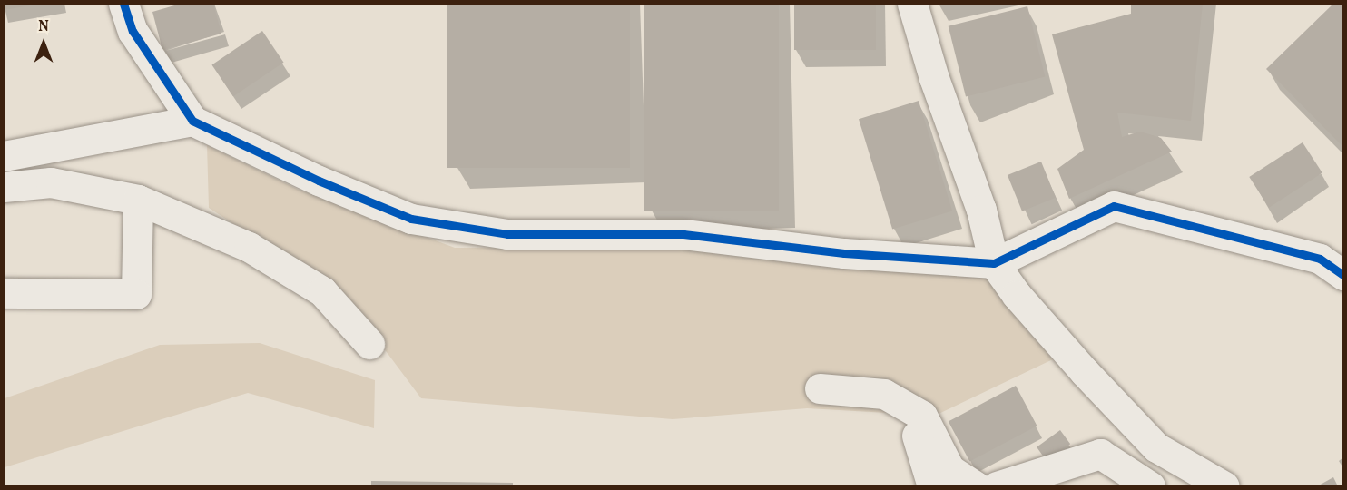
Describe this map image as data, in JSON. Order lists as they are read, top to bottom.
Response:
{
  "north": "top"
}
